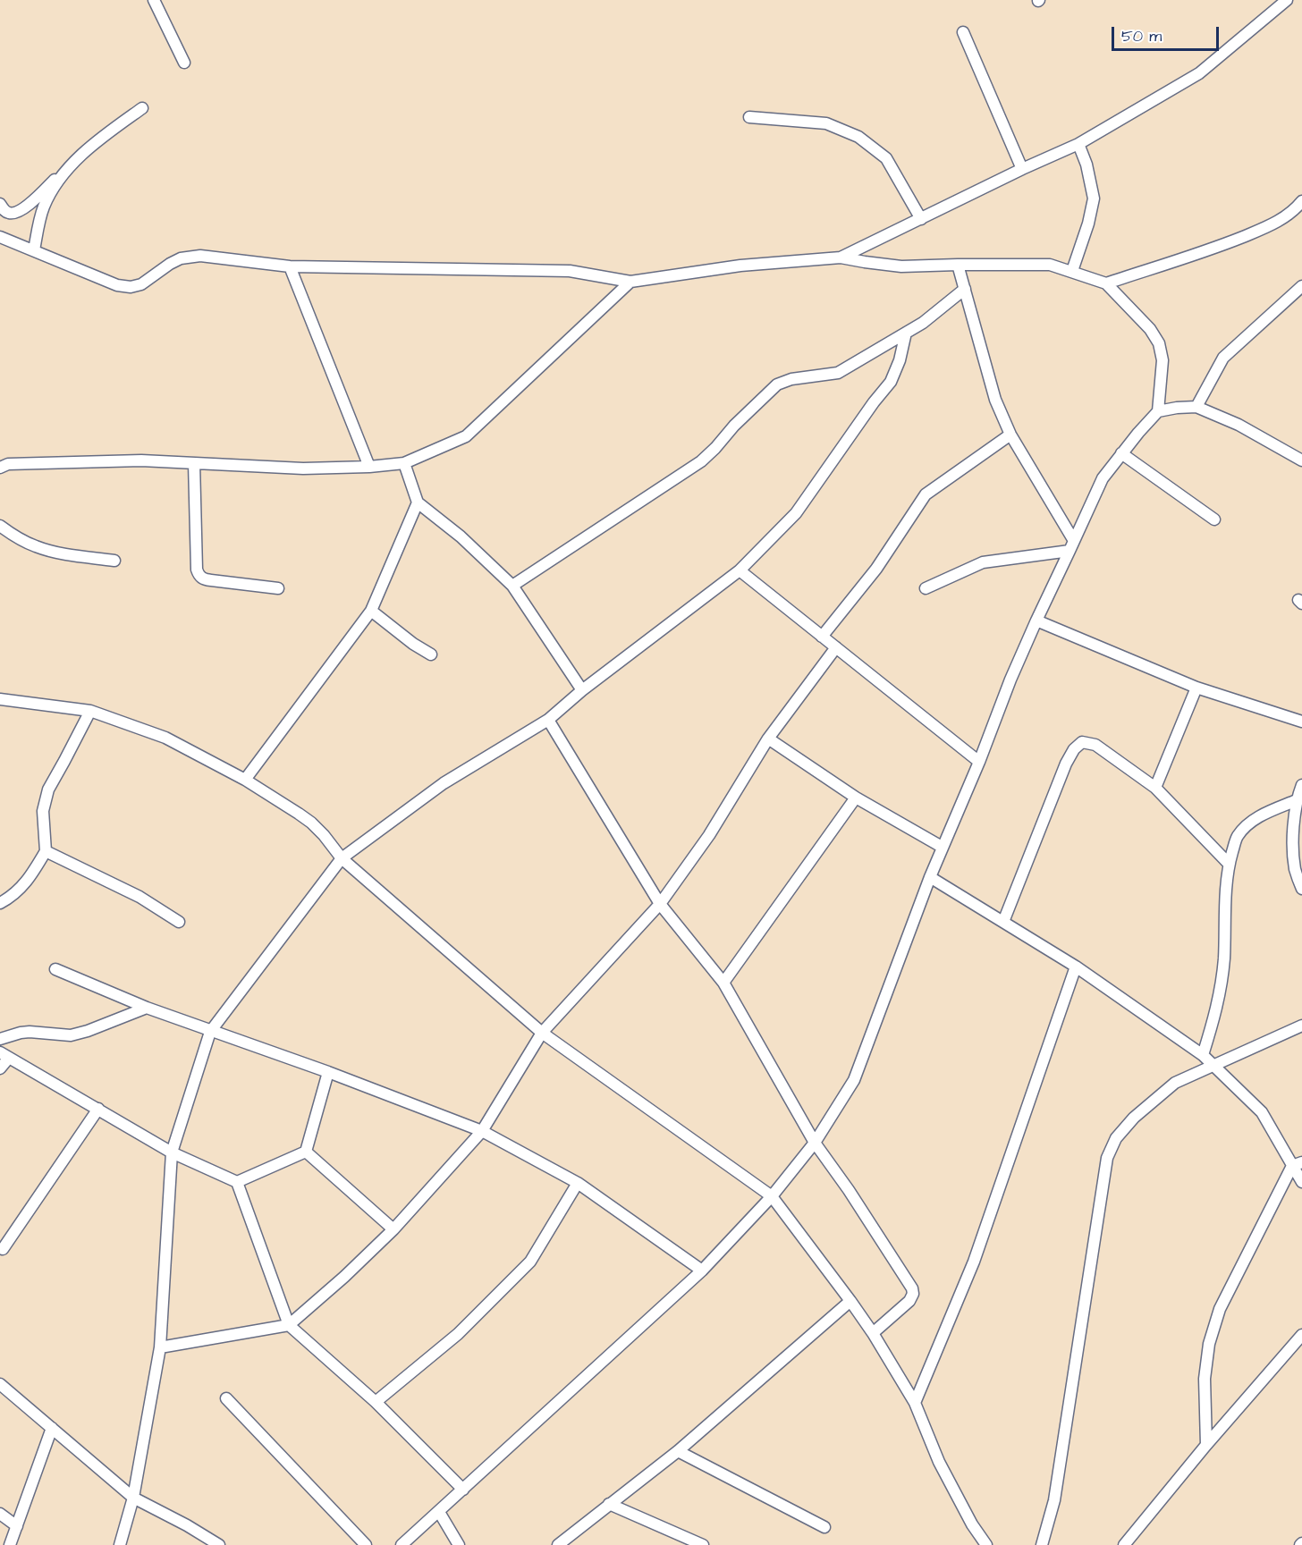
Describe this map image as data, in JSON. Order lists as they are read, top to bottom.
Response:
{
  "scale_bar": "50 m"
}
